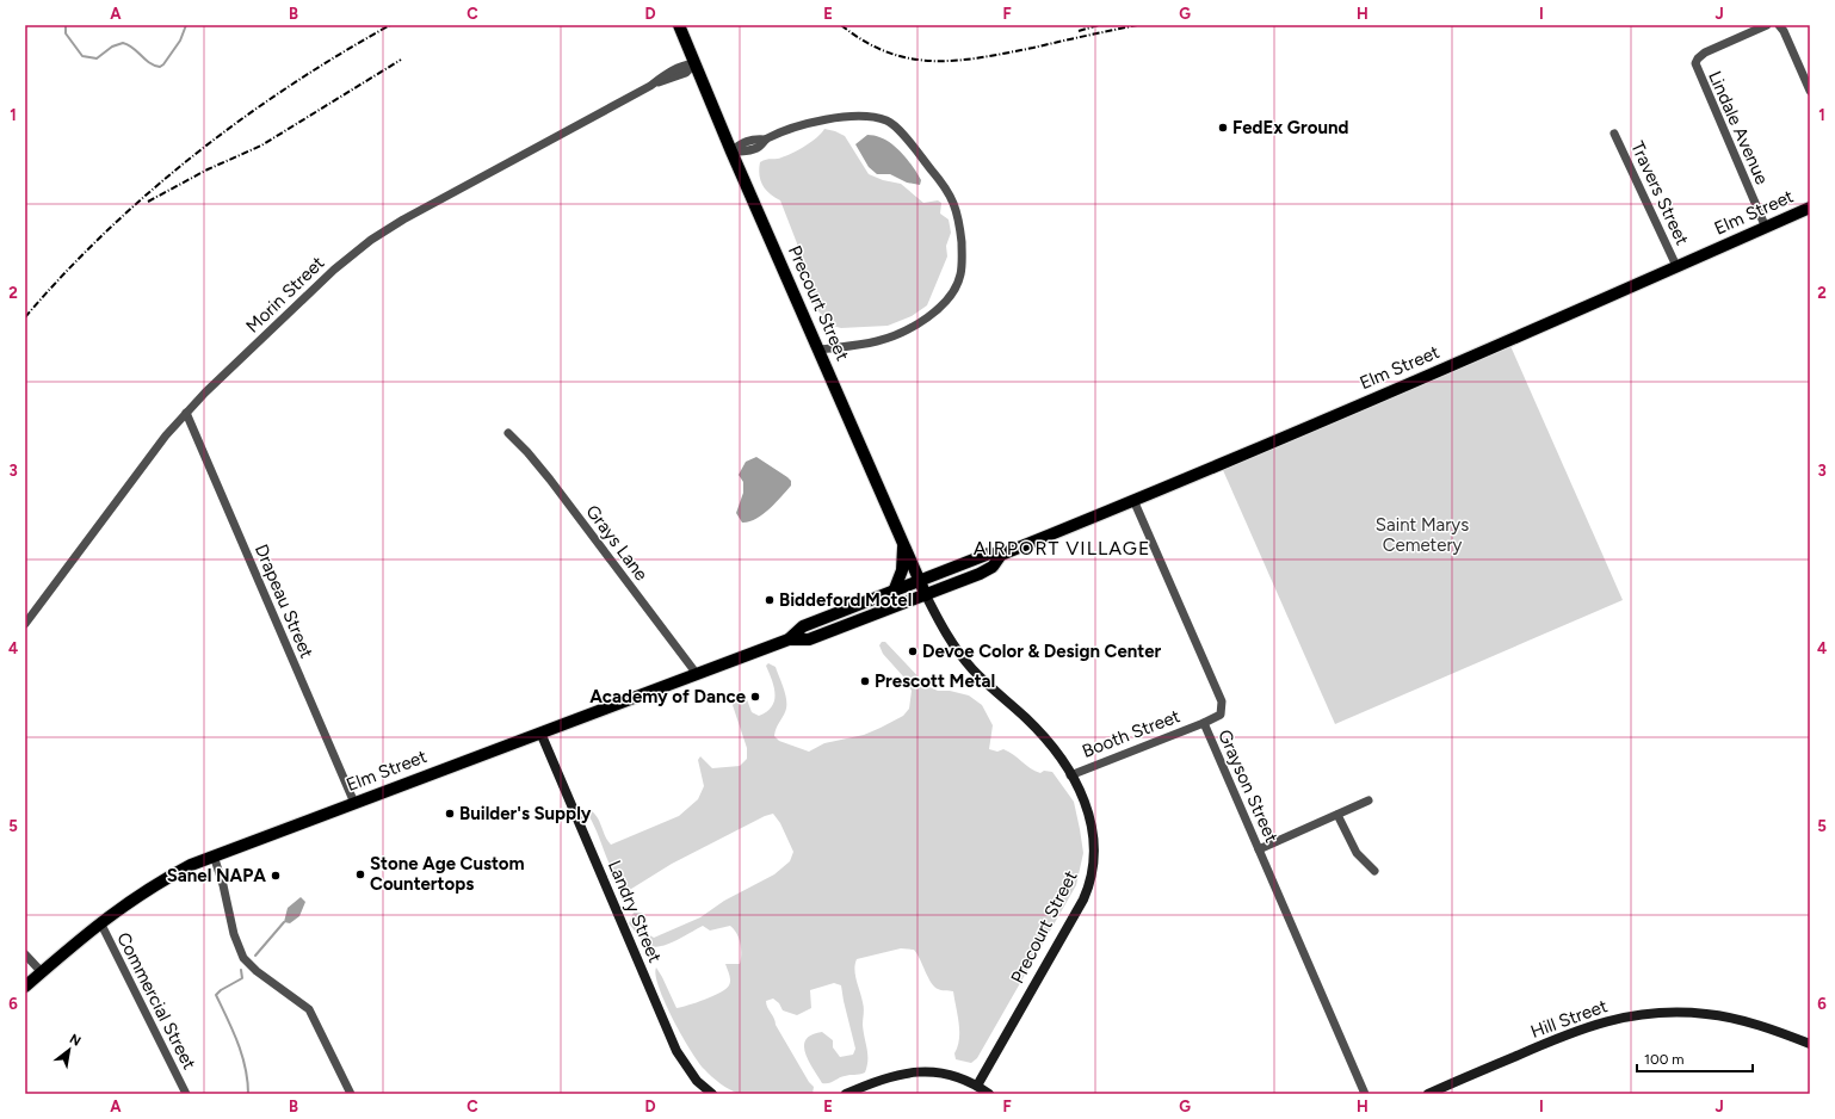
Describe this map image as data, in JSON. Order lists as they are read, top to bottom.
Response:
{
  "streets": {
    "main road": ["Elm Street", "Precourt Street"],
    "street": [
      "Lindale Avenue",
      "Travers Street",
      "Morin Street",
      "Grays Lane",
      "Drapeau Street",
      "Booth Street",
      "Grayson Street",
      "Landry Street",
      "Commercial Street",
      "Hill Street"
    ]
  },
  "crossings": [
    ["Lindale Avenue", "Elm Street"],
    ["Travers Street", "Elm Street"],
    ["Elm Street", "Precourt Street"],
    ["Elm Street", "Grays Lane"],
    ["Elm Street", "Drapeau Street"],
    ["Elm Street", "Grayson Street"],
    ["Elm Street", "Landry Street"],
    ["Elm Street", "Commercial Street"],
    ["Morin Street", "Precourt Street"],
    ["Morin Street", "Drapeau Street"],
    ["Precourt Street", "Booth Street"],
    ["Booth Street", "Grayson Street"]
  ],
  "districts": ["AIRPORT VILLAGE"],
  "parks": ["Saint Marys Cemetery"],
  "places": [
    "FedEx Ground",
    "Biddeford Motel",
    "Devoe Color & Design Center",
    "Prescott Metal",
    "Academy of Dance",
    "Builder's Supply",
    "Stone Age Custom Countertops",
    "Sanel NAPA"
  ],
  "scale_bar": "100 m",
  "north": "top right",
  "grid": {
    "columns": [
      "A",
      "B",
      "C",
      "D",
      "E",
      "F",
      "G",
      "H",
      "I",
      "J"
    ],
    "rows": [
      "1",
      "2",
      "3",
      "4",
      "5",
      "6"
    ]
  }
}
